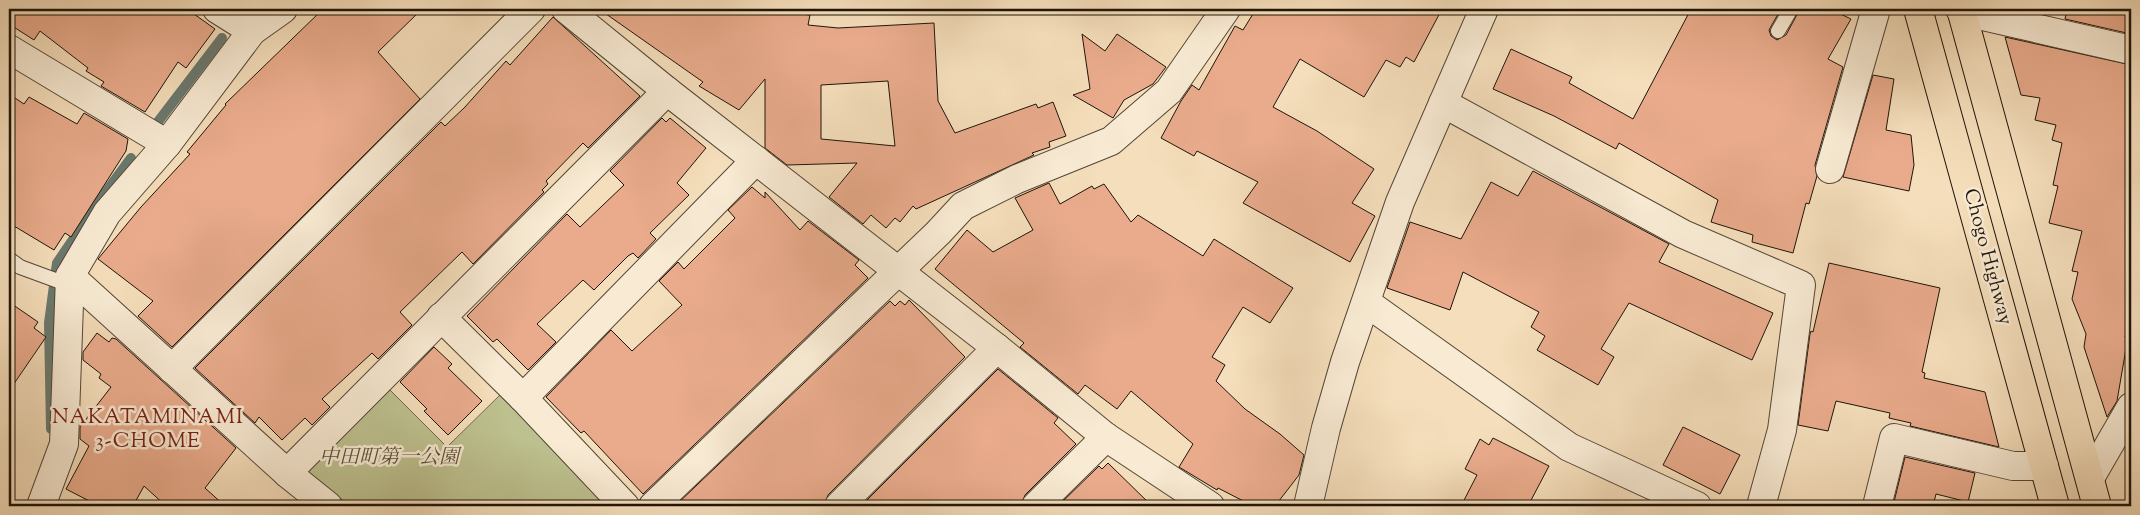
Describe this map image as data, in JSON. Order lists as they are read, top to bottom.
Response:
{
  "streets": {
    "main road": ["Chogo Highway"]
  },
  "districts": ["NAKATAMINAMI 3-CHOME"],
  "parks": ["中田町第一公園"]
}
